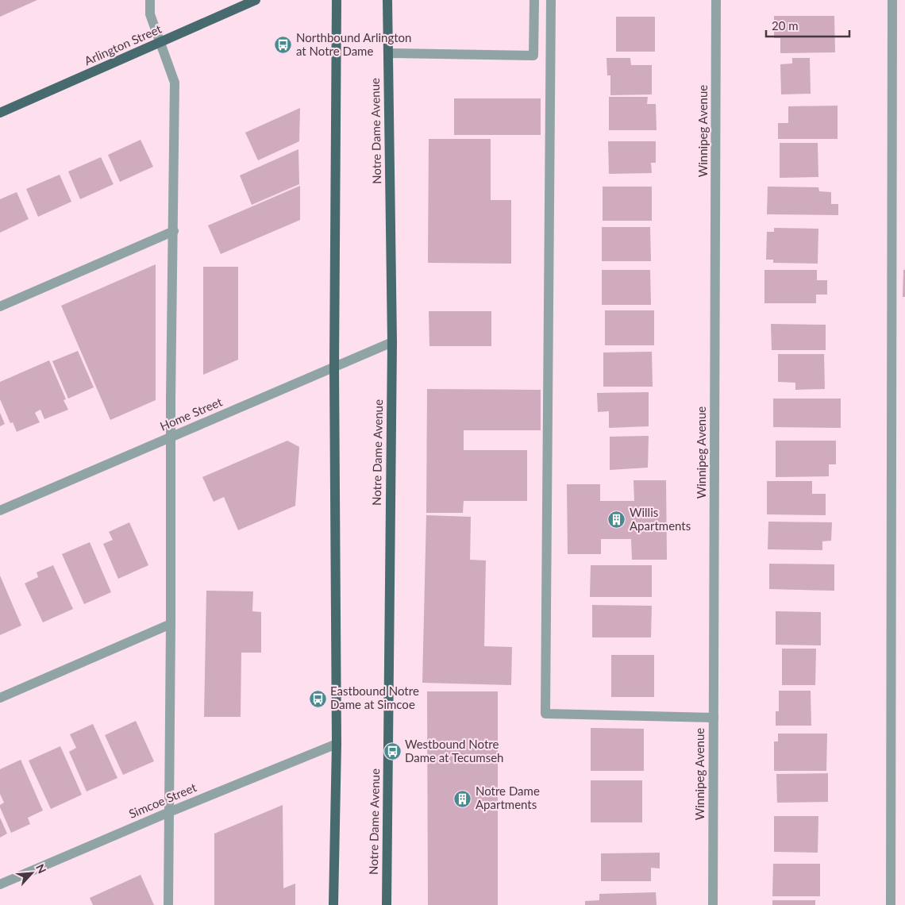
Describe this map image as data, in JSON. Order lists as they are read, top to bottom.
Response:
{
  "streets": {
    "main road": ["Arlington Street", "Notre Dame Avenue"],
    "street": ["Winnipeg Avenue", "Home Street", "Simcoe Street"]
  },
  "crossings": [
    ["Notre Dame Avenue", "Home Street"]
  ],
  "places": {
    "bus stop": ["Northbound Arlington at Notre Dame", "Eastbound Notre Dame at Simcoe", "Westbound Notre Dame at Tecumseh"],
    "building": ["Willis Apartments", "Notre Dame Apartments"]
  },
  "scale_bar": "20 m",
  "north": "top right"
}
